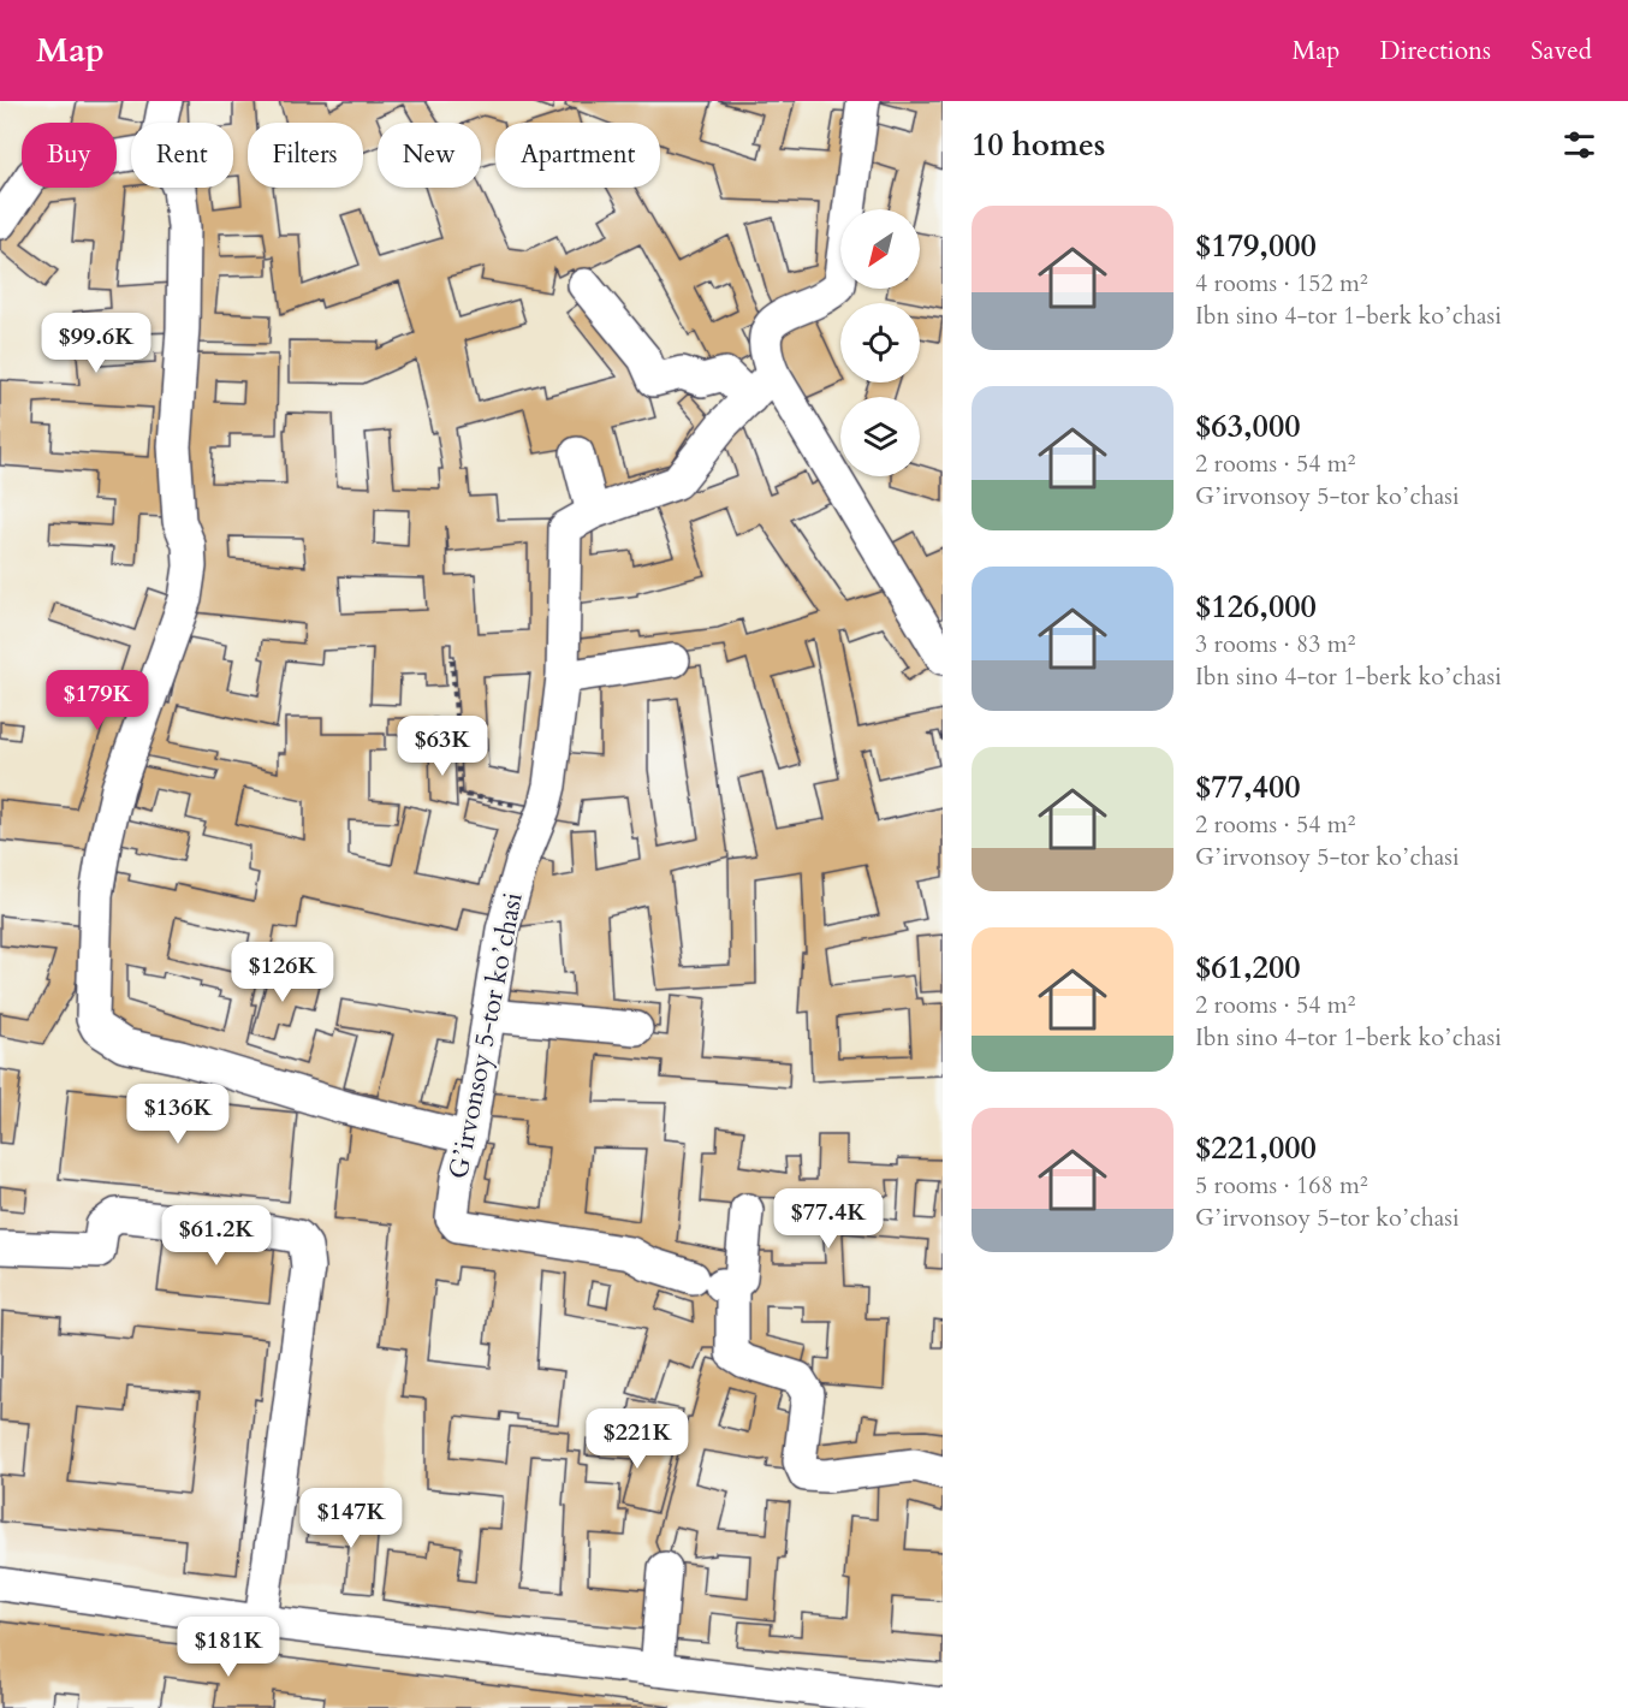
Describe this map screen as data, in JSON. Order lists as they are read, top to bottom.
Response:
{
  "streets": {
    "street": ["Gʼirvonsoy 5-tor koʼchasi"]
  },
  "north": "bottom left",
  "page": {
    "header": "Map",
    "nav": ["Map", "Directions", "Saved"],
    "heading": "10 homes",
    "chip": [
      "Buy",
      "Rent",
      "Filters",
      "New",
      "Apartment"
    ],
    "list": [
      {
        "name": "$179,000",
        "note": "4 rooms · 152 m² · Ibn sino 4-tor 1-berk koʼchasi"
      },
      {
        "name": "$63,000",
        "note": "2 rooms · 54 m² · Gʼirvonsoy 5-tor koʼchasi"
      },
      {
        "name": "$126,000",
        "note": "3 rooms · 83 m² · Ibn sino 4-tor 1-berk koʼchasi"
      },
      {
        "name": "$77,400",
        "note": "2 rooms · 54 m² · Gʼirvonsoy 5-tor koʼchasi"
      },
      {
        "name": "$61,200",
        "note": "2 rooms · 54 m² · Ibn sino 4-tor 1-berk koʼchasi"
      },
      {
        "name": "$221,000",
        "note": "5 rooms · 168 m² · Gʼirvonsoy 5-tor koʼchasi"
      }
    ],
    "price": [
      "$99.6K",
      "$179K",
      "$63K",
      "$126K",
      "$136K",
      "$77.4K",
      "$61.2K",
      "$221K",
      "$147K",
      "$181K"
    ]
  }
}
